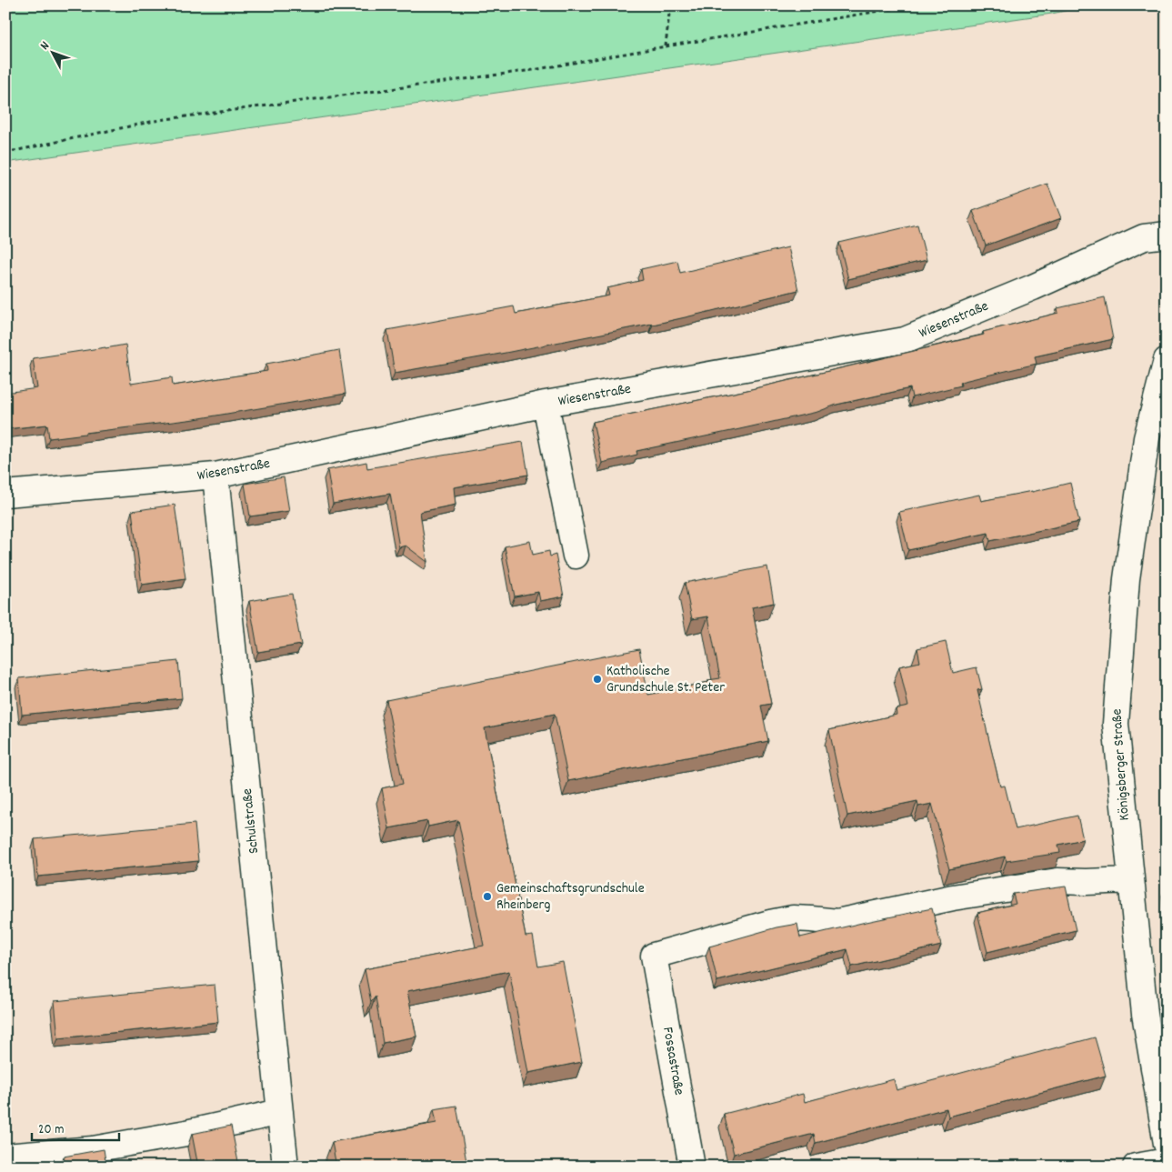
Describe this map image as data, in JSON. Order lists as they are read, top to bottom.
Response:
{
  "streets": {
    "street": [
      "Wiesenstraße",
      "Königsberger Straße",
      "Schulstraße",
      "Fossastraße"
    ]
  },
  "crossings": [
    ["Wiesenstraße", "Schulstraße"],
    ["Königsberger Straße", "Fossastraße"]
  ],
  "places": ["Katholische Grundschule St. Peter", "Gemeinschaftsgrundschule Rheinberg"],
  "scale_bar": "20 m",
  "north": "top left"
}
